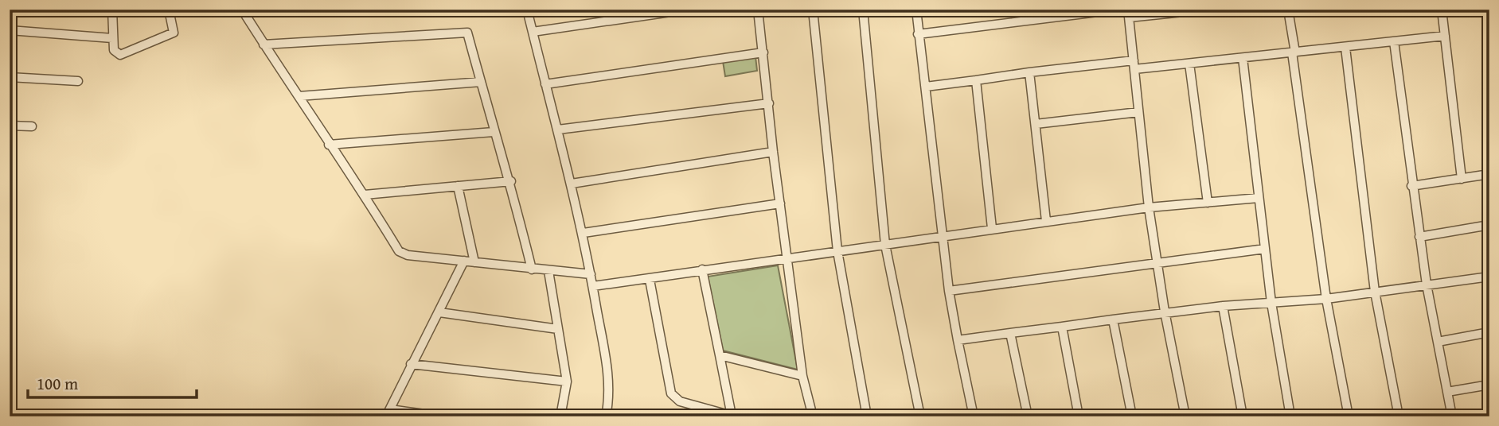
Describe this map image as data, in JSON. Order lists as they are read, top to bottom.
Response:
{
  "scale_bar": "100 m"
}
